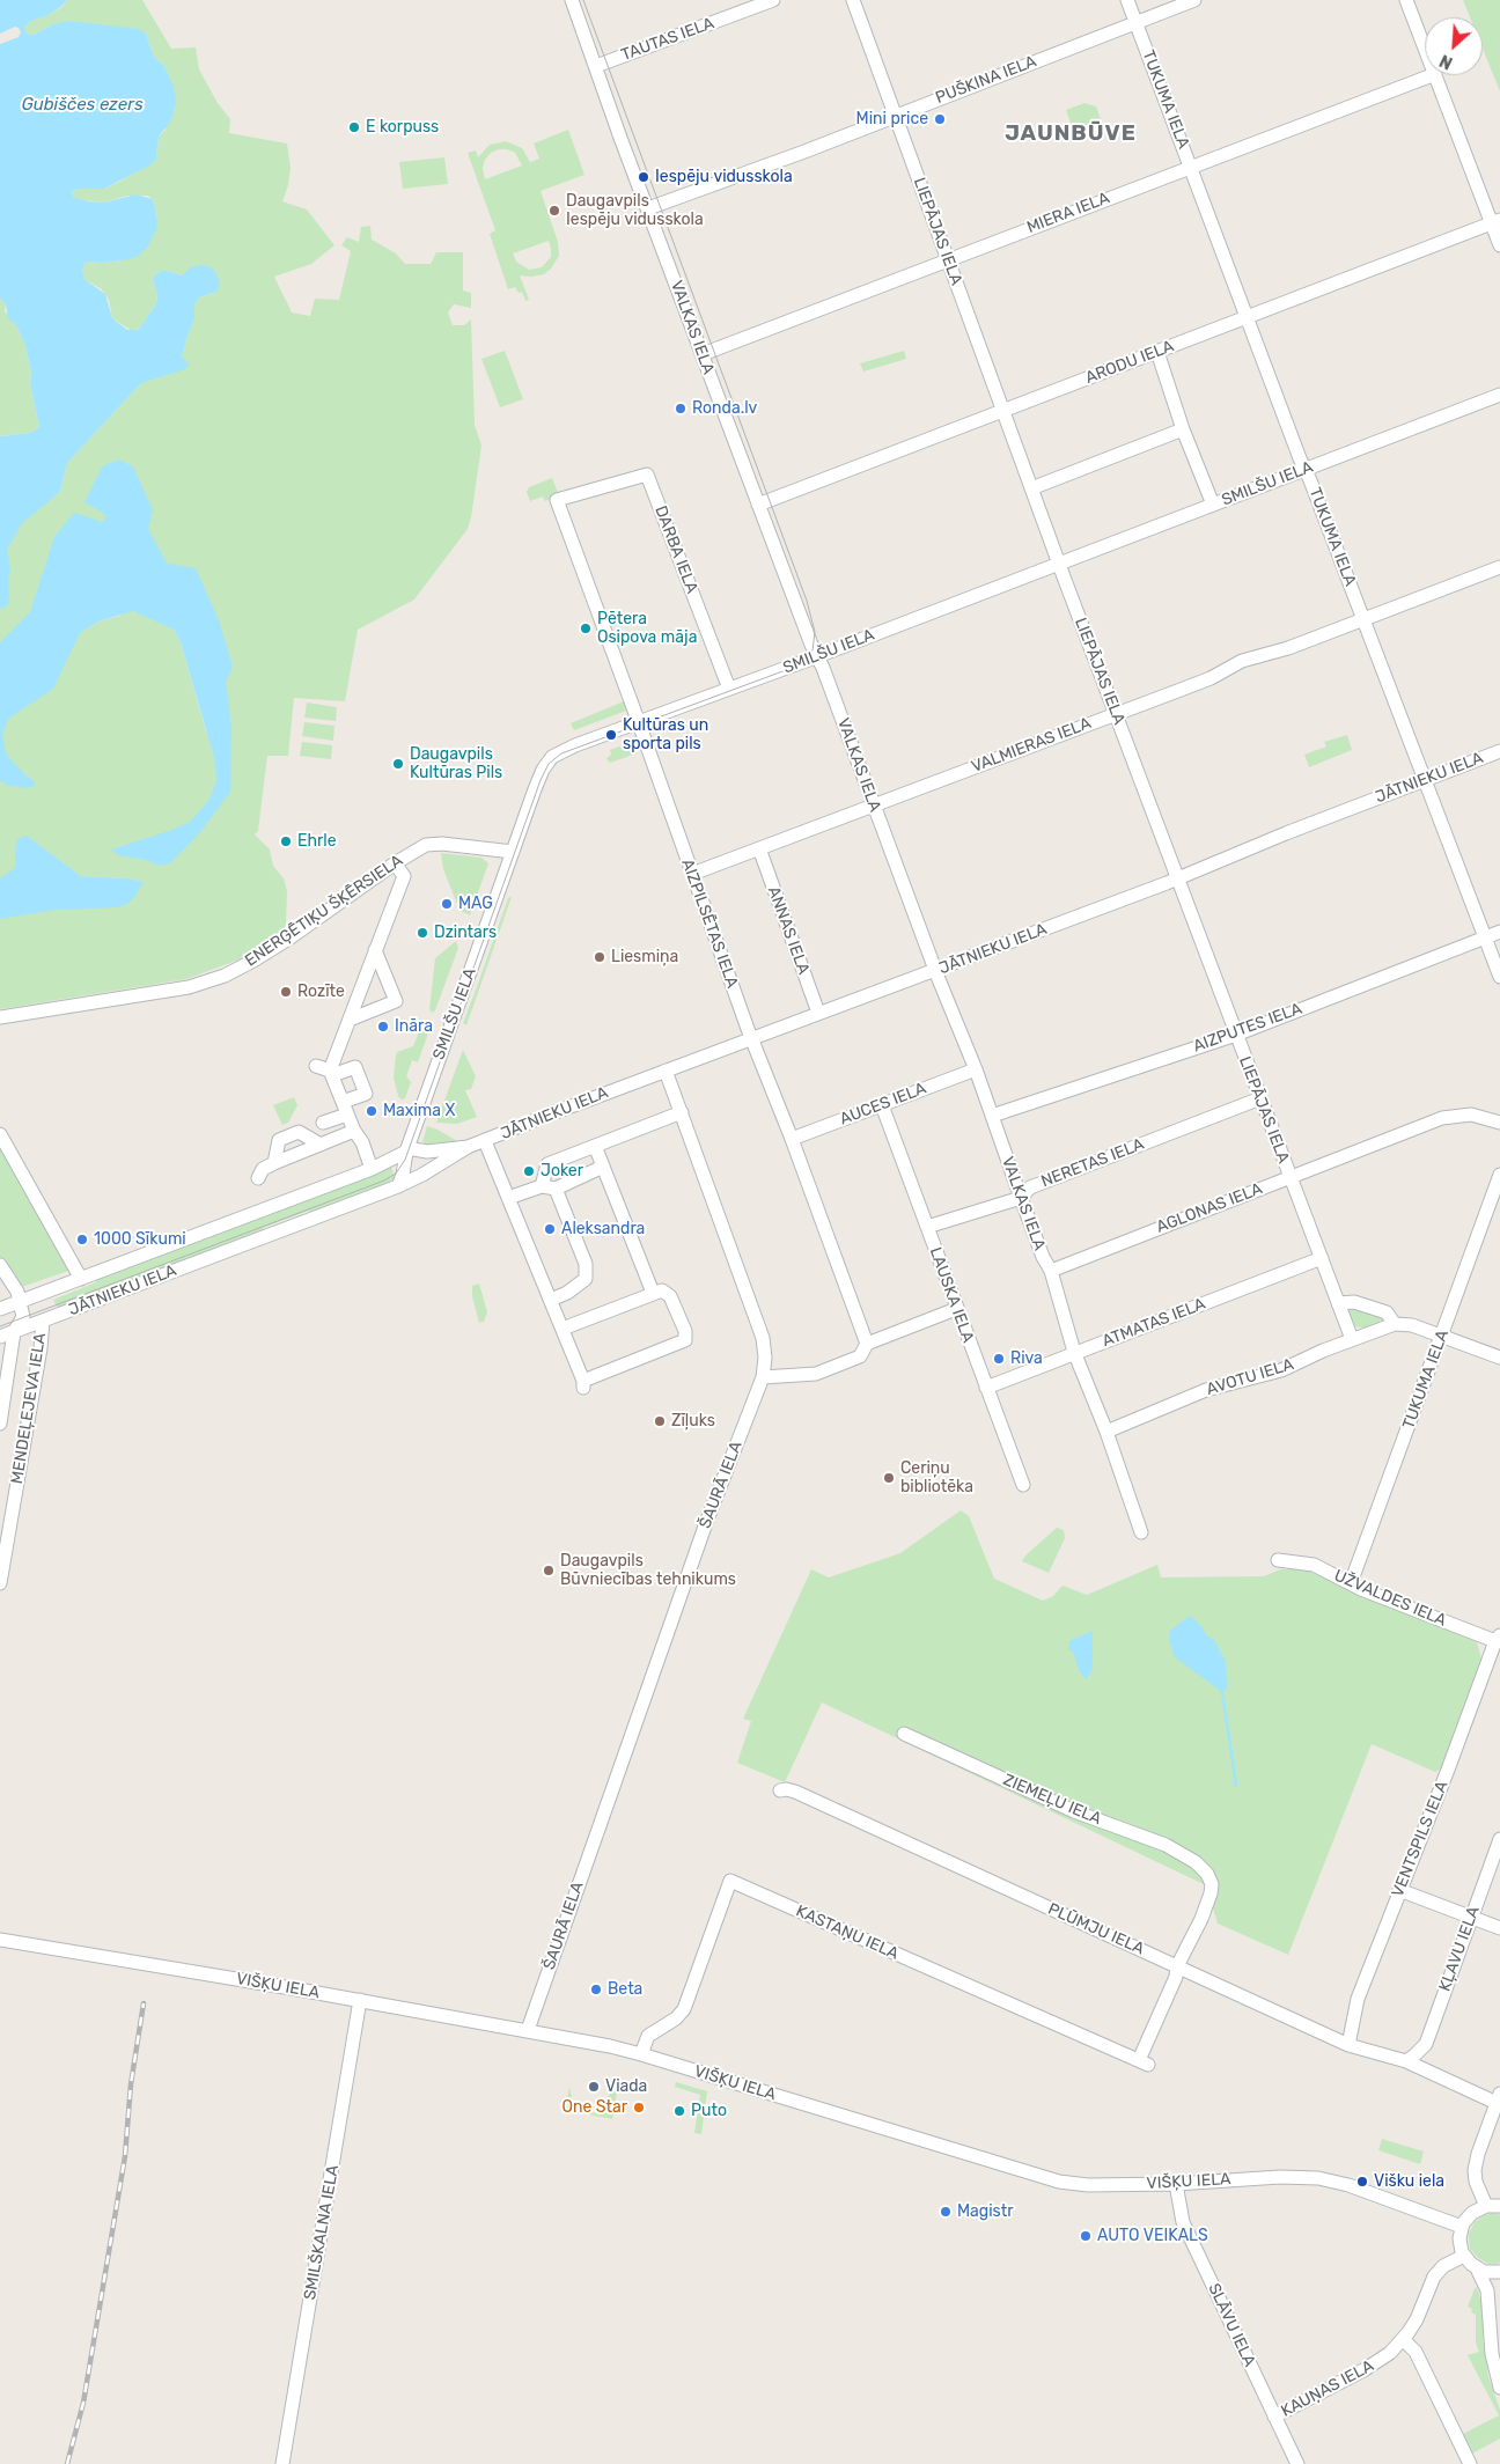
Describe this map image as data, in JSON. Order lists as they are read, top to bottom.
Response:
{
  "streets": {
    "street": [
      "TAUTAS IELA",
      "PUŠKINA IELA",
      "TUKUMA IELA",
      "MIERA IELA",
      "LIEPĀJAS IELA",
      "VALKAS IELA",
      "ARODU IELA",
      "SMILŠU IELA",
      "DARBA IELA",
      "VALMIERAS IELA",
      "JĀTNIEKU IELA",
      "ENERĢĒTIĶU ŠĶĒRSIELA",
      "AIZPILSĒTAS IELA",
      "ANNAS IELA",
      "AIZPUTES IELA",
      "AUCES IELA",
      "NERETAS IELA",
      "AGLONAS IELA",
      "LAUSKA IELA",
      "ATMATAS IELA",
      "AVOTU IELA",
      "MENDEĻEJEVA IELA",
      "ŠAURĀ IELA",
      "UŽVALDES IELA",
      "ZIEMEĻU IELA",
      "VENTSPILS IELA",
      "PLŪMJU IELA",
      "KASTAŅU IELA",
      "KĻAVU IELA",
      "VIŠĶU IELA",
      "SMILŠKALNA IELA",
      "SLĀVU IELA",
      "KAUŅAS IELA"
    ]
  },
  "crossings": [
    ["TAUTAS IELA", "VALKAS IELA"],
    ["PUŠKINA IELA", "TUKUMA IELA"],
    ["PUŠKINA IELA", "LIEPĀJAS IELA"],
    ["PUŠKINA IELA", "VALKAS IELA"],
    ["TUKUMA IELA", "MIERA IELA"],
    ["TUKUMA IELA", "ARODU IELA"],
    ["TUKUMA IELA", "SMILŠU IELA"],
    ["TUKUMA IELA", "VALMIERAS IELA"],
    ["TUKUMA IELA", "JĀTNIEKU IELA"],
    ["TUKUMA IELA", "AIZPUTES IELA"],
    ["TUKUMA IELA", "AVOTU IELA"],
    ["TUKUMA IELA", "UŽVALDES IELA"],
    ["MIERA IELA", "LIEPĀJAS IELA"],
    ["MIERA IELA", "VALKAS IELA"],
    ["LIEPĀJAS IELA", "ARODU IELA"],
    ["LIEPĀJAS IELA", "SMILŠU IELA"],
    ["LIEPĀJAS IELA", "VALMIERAS IELA"],
    ["LIEPĀJAS IELA", "JĀTNIEKU IELA"],
    ["LIEPĀJAS IELA", "AIZPUTES IELA"],
    ["LIEPĀJAS IELA", "NERETAS IELA"],
    ["LIEPĀJAS IELA", "AGLONAS IELA"],
    ["LIEPĀJAS IELA", "ATMATAS IELA"],
    ["LIEPĀJAS IELA", "AVOTU IELA"],
    ["VALKAS IELA", "ARODU IELA"],
    ["VALKAS IELA", "SMILŠU IELA"],
    ["VALKAS IELA", "VALMIERAS IELA"],
    ["VALKAS IELA", "JĀTNIEKU IELA"],
    ["VALKAS IELA", "AIZPUTES IELA"],
    ["VALKAS IELA", "AUCES IELA"],
    ["VALKAS IELA", "NERETAS IELA"],
    ["VALKAS IELA", "AGLONAS IELA"],
    ["VALKAS IELA", "ATMATAS IELA"],
    ["VALKAS IELA", "AVOTU IELA"],
    ["SMILŠU IELA", "DARBA IELA"],
    ["SMILŠU IELA", "JĀTNIEKU IELA"],
    ["SMILŠU IELA", "ENERĢĒTIĶU ŠĶĒRSIELA"],
    ["SMILŠU IELA", "AIZPILSĒTAS IELA"],
    ["DARBA IELA", "AIZPILSĒTAS IELA"],
    ["VALMIERAS IELA", "AIZPILSĒTAS IELA"],
    ["VALMIERAS IELA", "ANNAS IELA"],
    ["JĀTNIEKU IELA", "AIZPILSĒTAS IELA"],
    ["JĀTNIEKU IELA", "ANNAS IELA"],
    ["JĀTNIEKU IELA", "MENDEĻEJEVA IELA"],
    ["JĀTNIEKU IELA", "ŠAURĀ IELA"],
    ["AIZPILSĒTAS IELA", "AUCES IELA"],
    ["AUCES IELA", "LAUSKA IELA"],
    ["NERETAS IELA", "LAUSKA IELA"],
    ["LAUSKA IELA", "ATMATAS IELA"],
    ["ŠAURĀ IELA", "VIŠĶU IELA"],
    ["UŽVALDES IELA", "VENTSPILS IELA"],
    ["ZIEMEĻU IELA", "PLŪMJU IELA"],
    ["ZIEMEĻU IELA", "KASTAŅU IELA"],
    ["VENTSPILS IELA", "PLŪMJU IELA"],
    ["PLŪMJU IELA", "KASTAŅU IELA"],
    ["PLŪMJU IELA", "KĻAVU IELA"],
    ["KASTAŅU IELA", "VIŠĶU IELA"],
    ["VIŠĶU IELA", "SMILŠKALNA IELA"],
    ["VIŠĶU IELA", "SLĀVU IELA"],
    ["SLĀVU IELA", "KAUŅAS IELA"]
  ],
  "districts": ["JAUNBŪVE"],
  "water": ["Gubiščes ezers"],
  "places": [
    "Mini price",
    "E korpuss",
    "Iespēju vidusskola",
    "Daugavpils Iespēju vidusskola",
    "Ronda.lv",
    "Pētera Osipova māja",
    "Kultūras un sporta pils",
    "Daugavpils Kultūras Pils",
    "Ehrle",
    "MAG",
    "Dzintars",
    "Liesmiņa",
    "Rozīte",
    "Ināra",
    "Maxima X",
    "Joker",
    "Aleksandra",
    "1000 Sīkumi",
    "Riva",
    "Zīļuks",
    "Ceriņu bibliotēka",
    "Daugavpils Būvniecības tehnikums",
    "Beta",
    "Viada",
    "One Star",
    "Puto",
    "Višku iela",
    "Magistr",
    "AUTO VEIKALS"
  ],
  "north": "bottom left"
}
